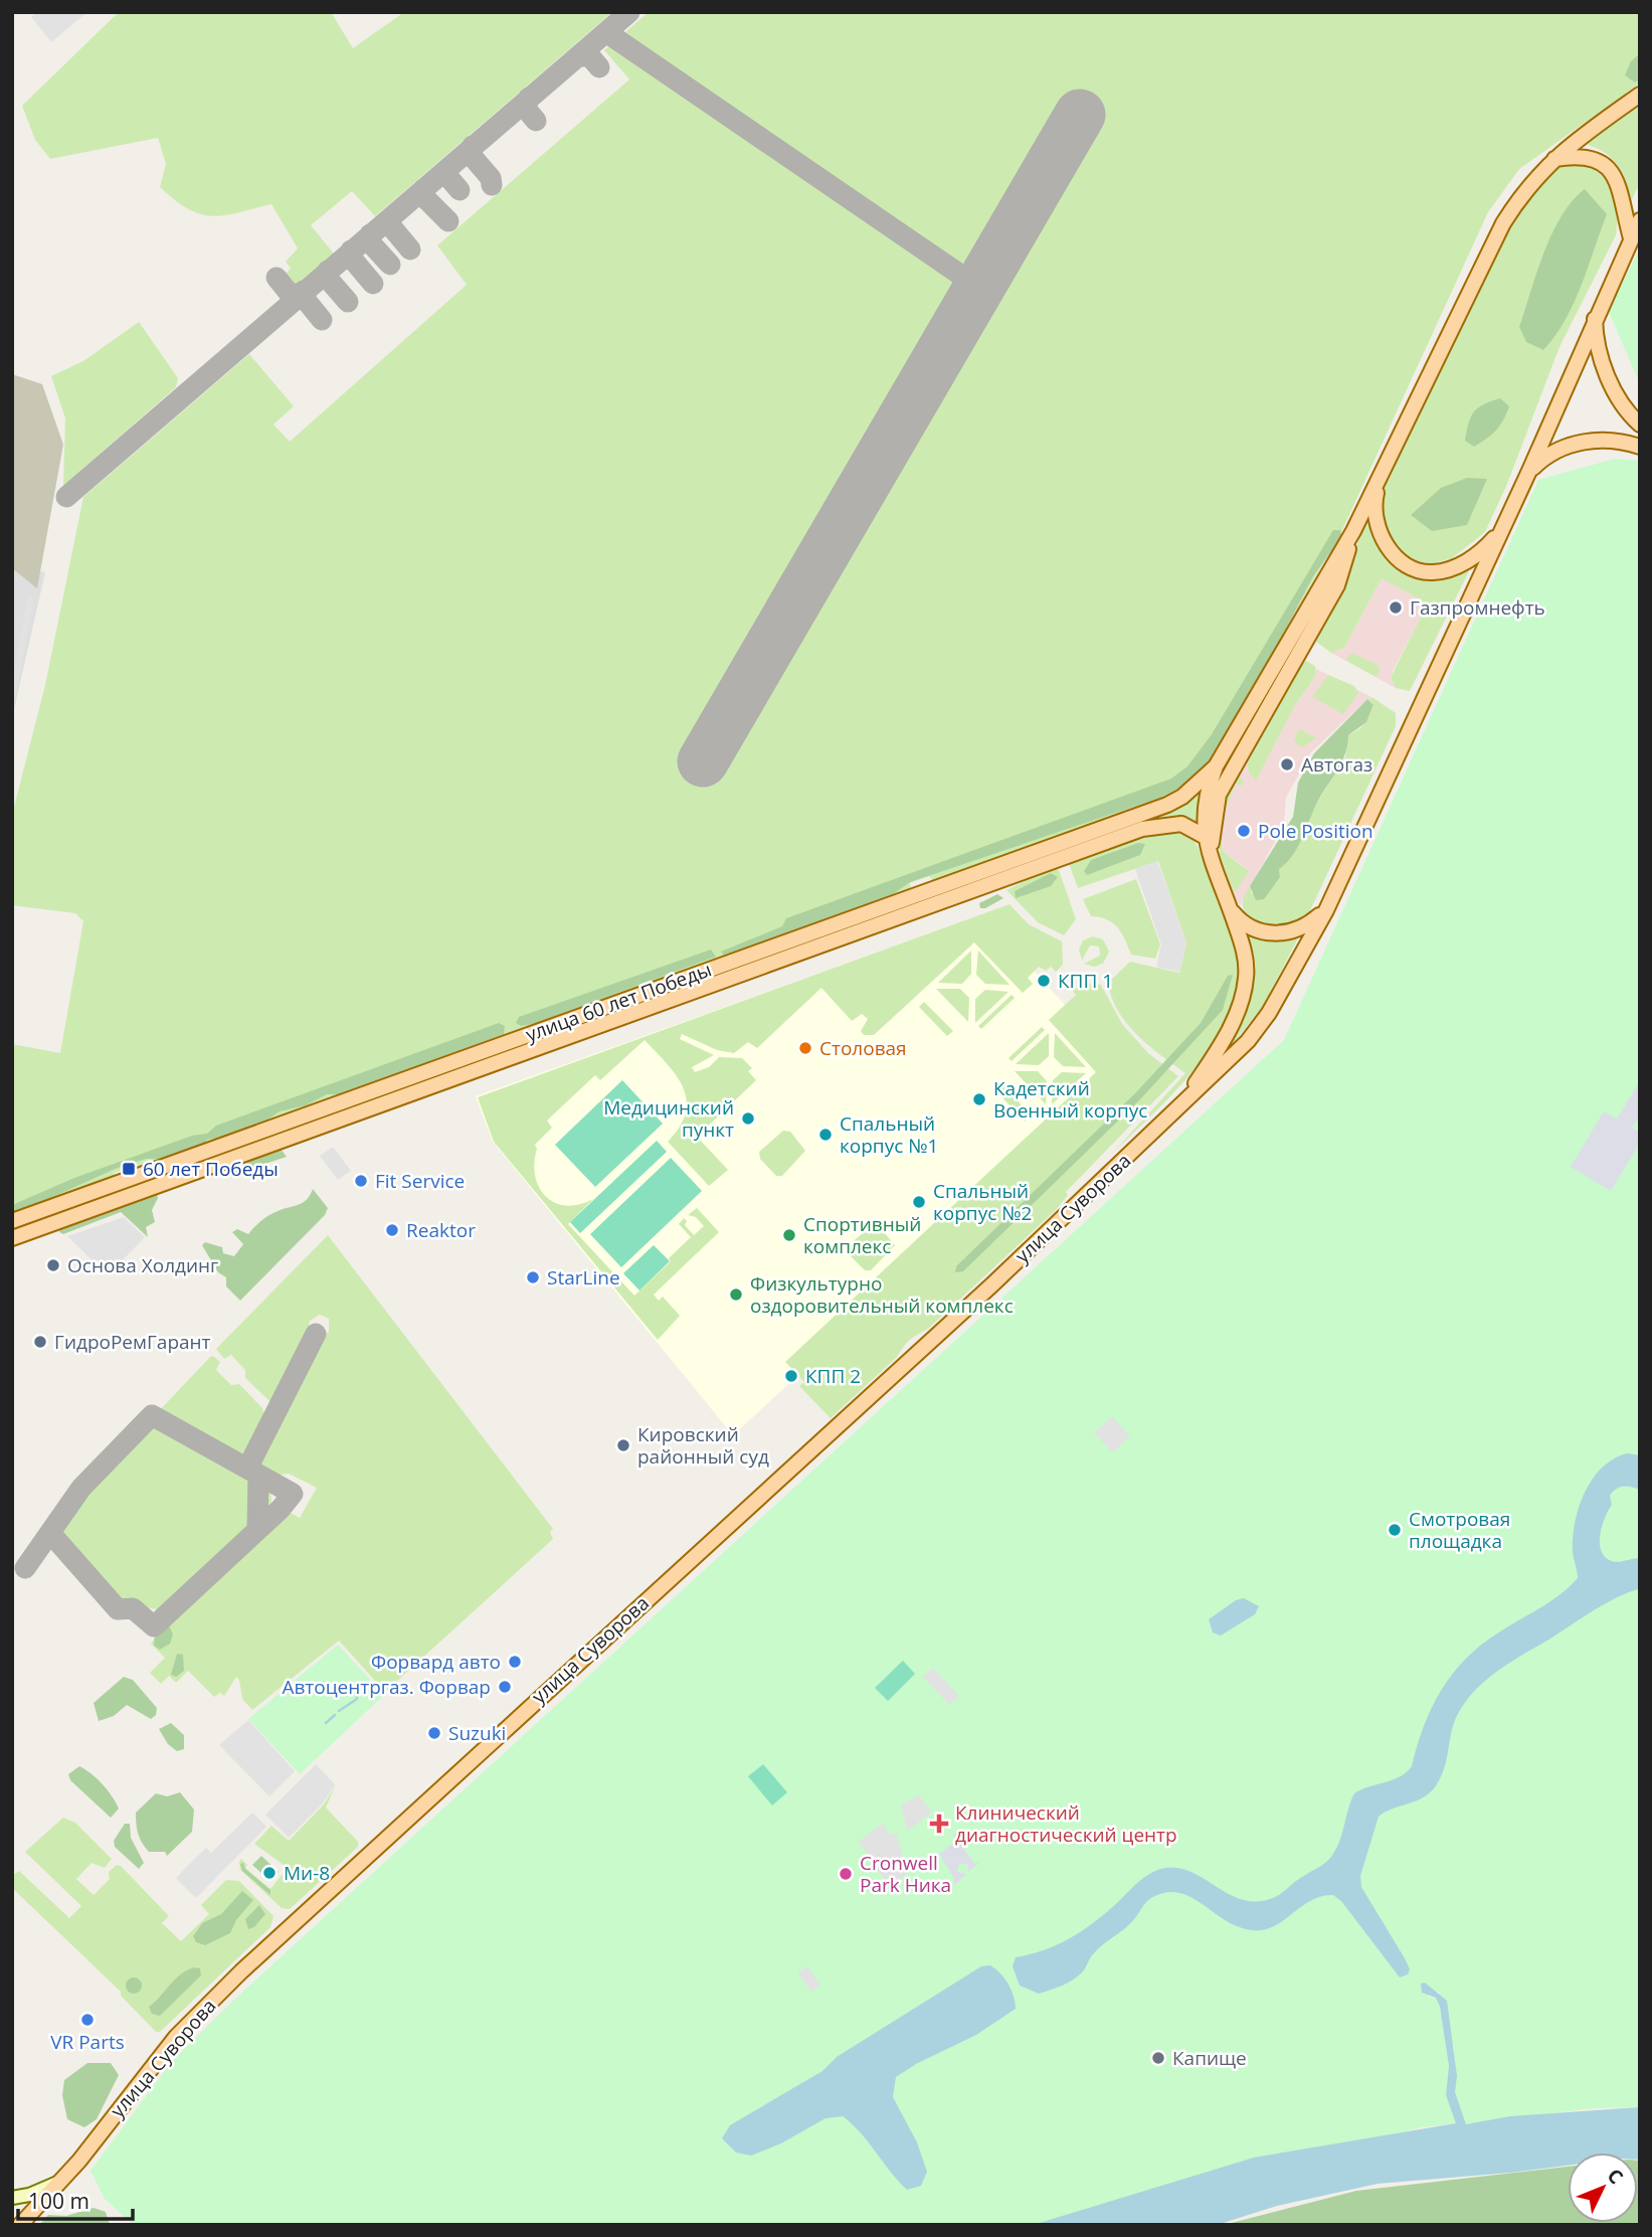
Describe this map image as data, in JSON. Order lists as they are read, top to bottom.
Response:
{
  "streets": {
    "main road": ["улица 60 лет Победы", "улица Суворова"]
  },
  "places": {
    "other": [
      "Газпромнефть",
      "Автогаз",
      "Pole Position",
      "КПП 1",
      "Столовая",
      "Кадетский Военный корпус",
      "Медицинский пункт",
      "Спальный корпус №1",
      "Fit Service",
      "Спальный корпус №2",
      "Reaktor",
      "Спортивный комплекс",
      "Основа Холдинг",
      "StarLine",
      "Физкультурно оздоровительный комплекс",
      "ГидроРемГарант",
      "КПП 2",
      "Кировский районный суд",
      "Смотровая площадка",
      "Форвард авто",
      "Автоцентргаз. Форвар",
      "Suzuki",
      "Ми-8",
      "Cronwell Park Ника",
      "VR Parts",
      "Капище"
    ],
    "transit": ["60 лет Победы"],
    "health": ["Клинический диагностический центр"]
  },
  "scale_bar": "100 m",
  "north": "top right"
}
